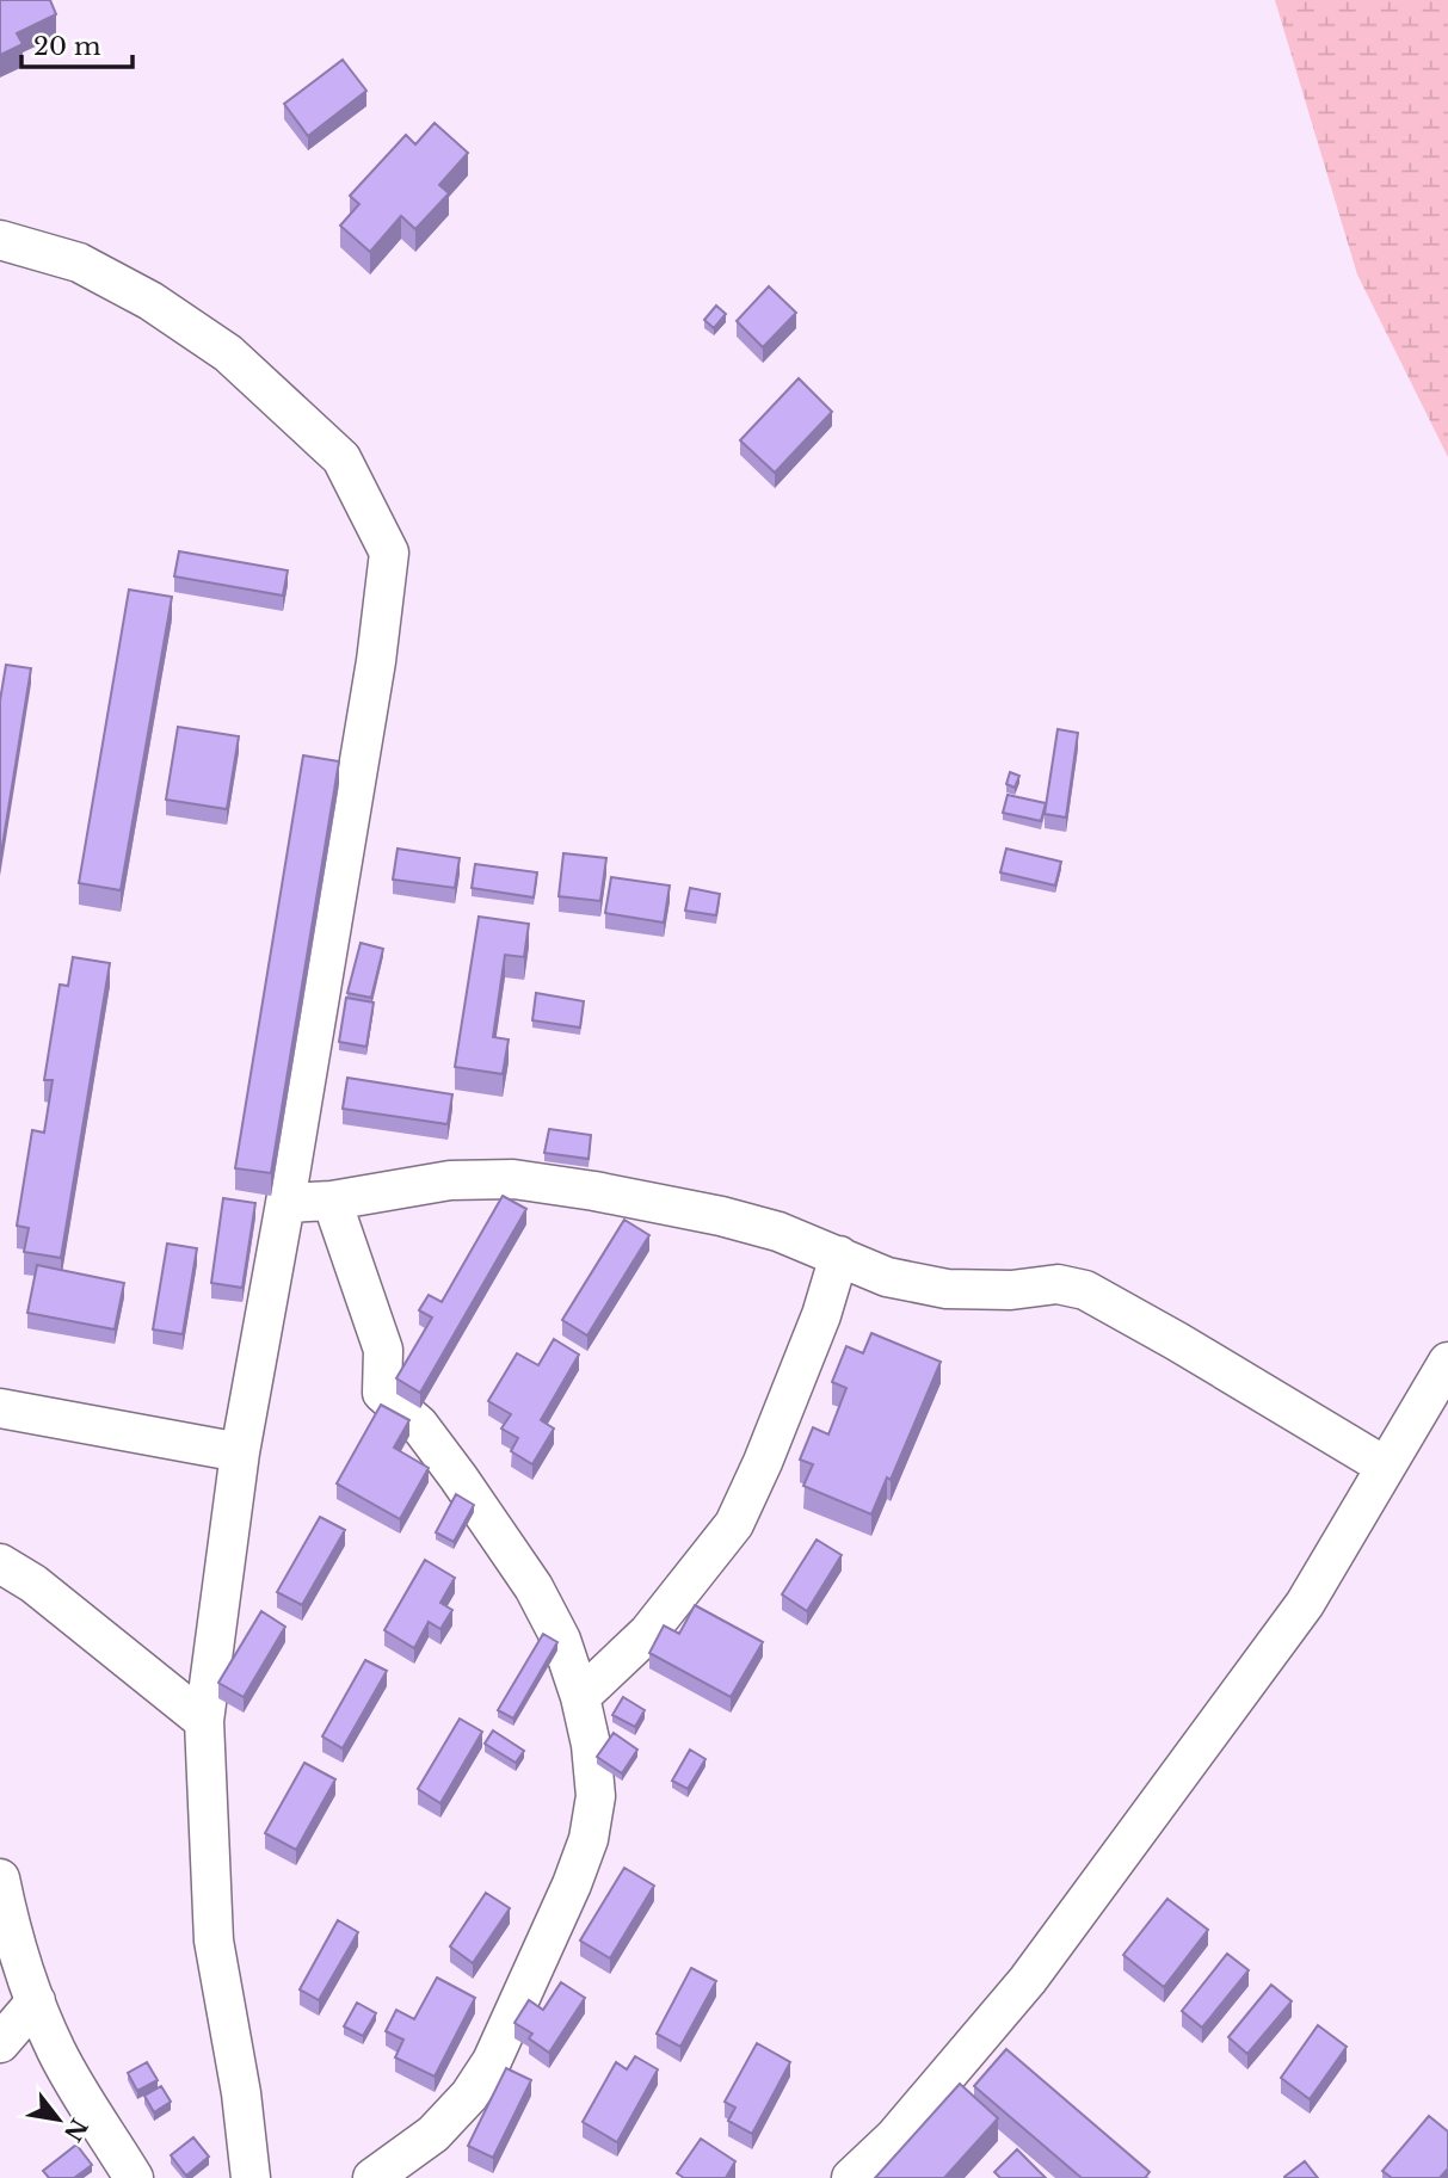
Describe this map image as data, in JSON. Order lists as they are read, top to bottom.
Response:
{
  "scale_bar": "20 m",
  "north": "bottom right"
}
